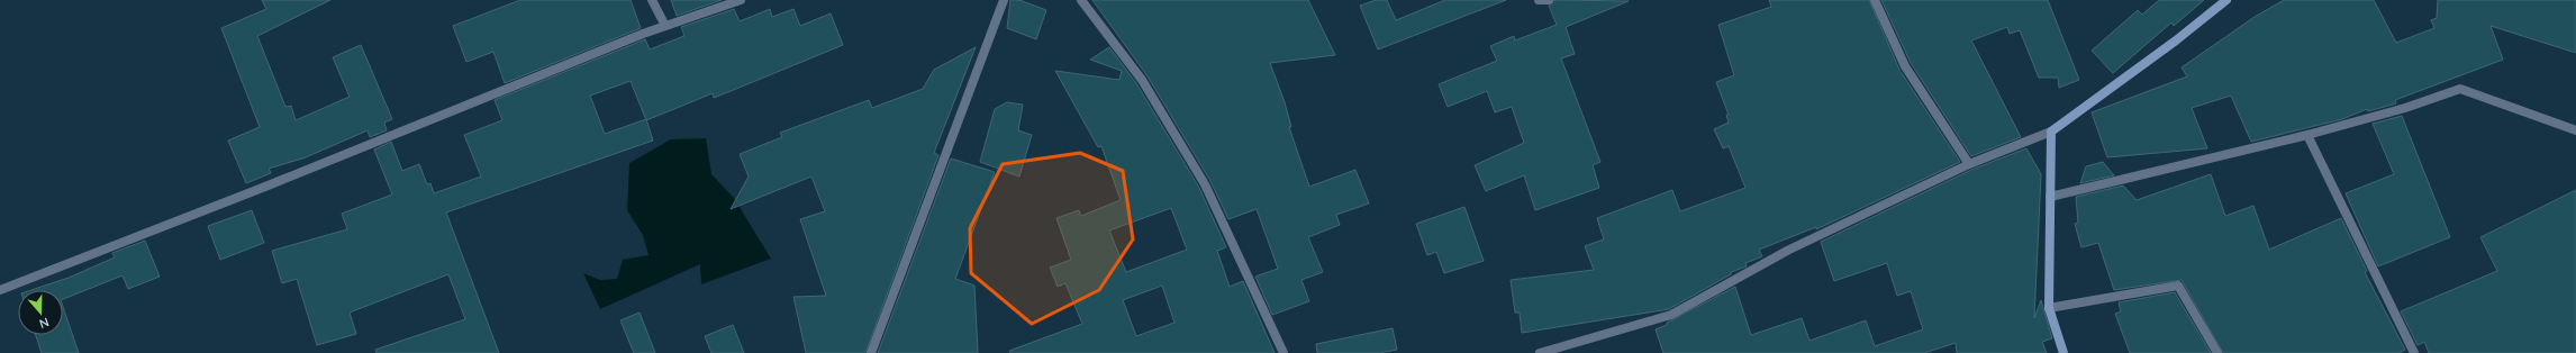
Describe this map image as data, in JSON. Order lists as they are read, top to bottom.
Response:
{
  "north": "bottom"
}
